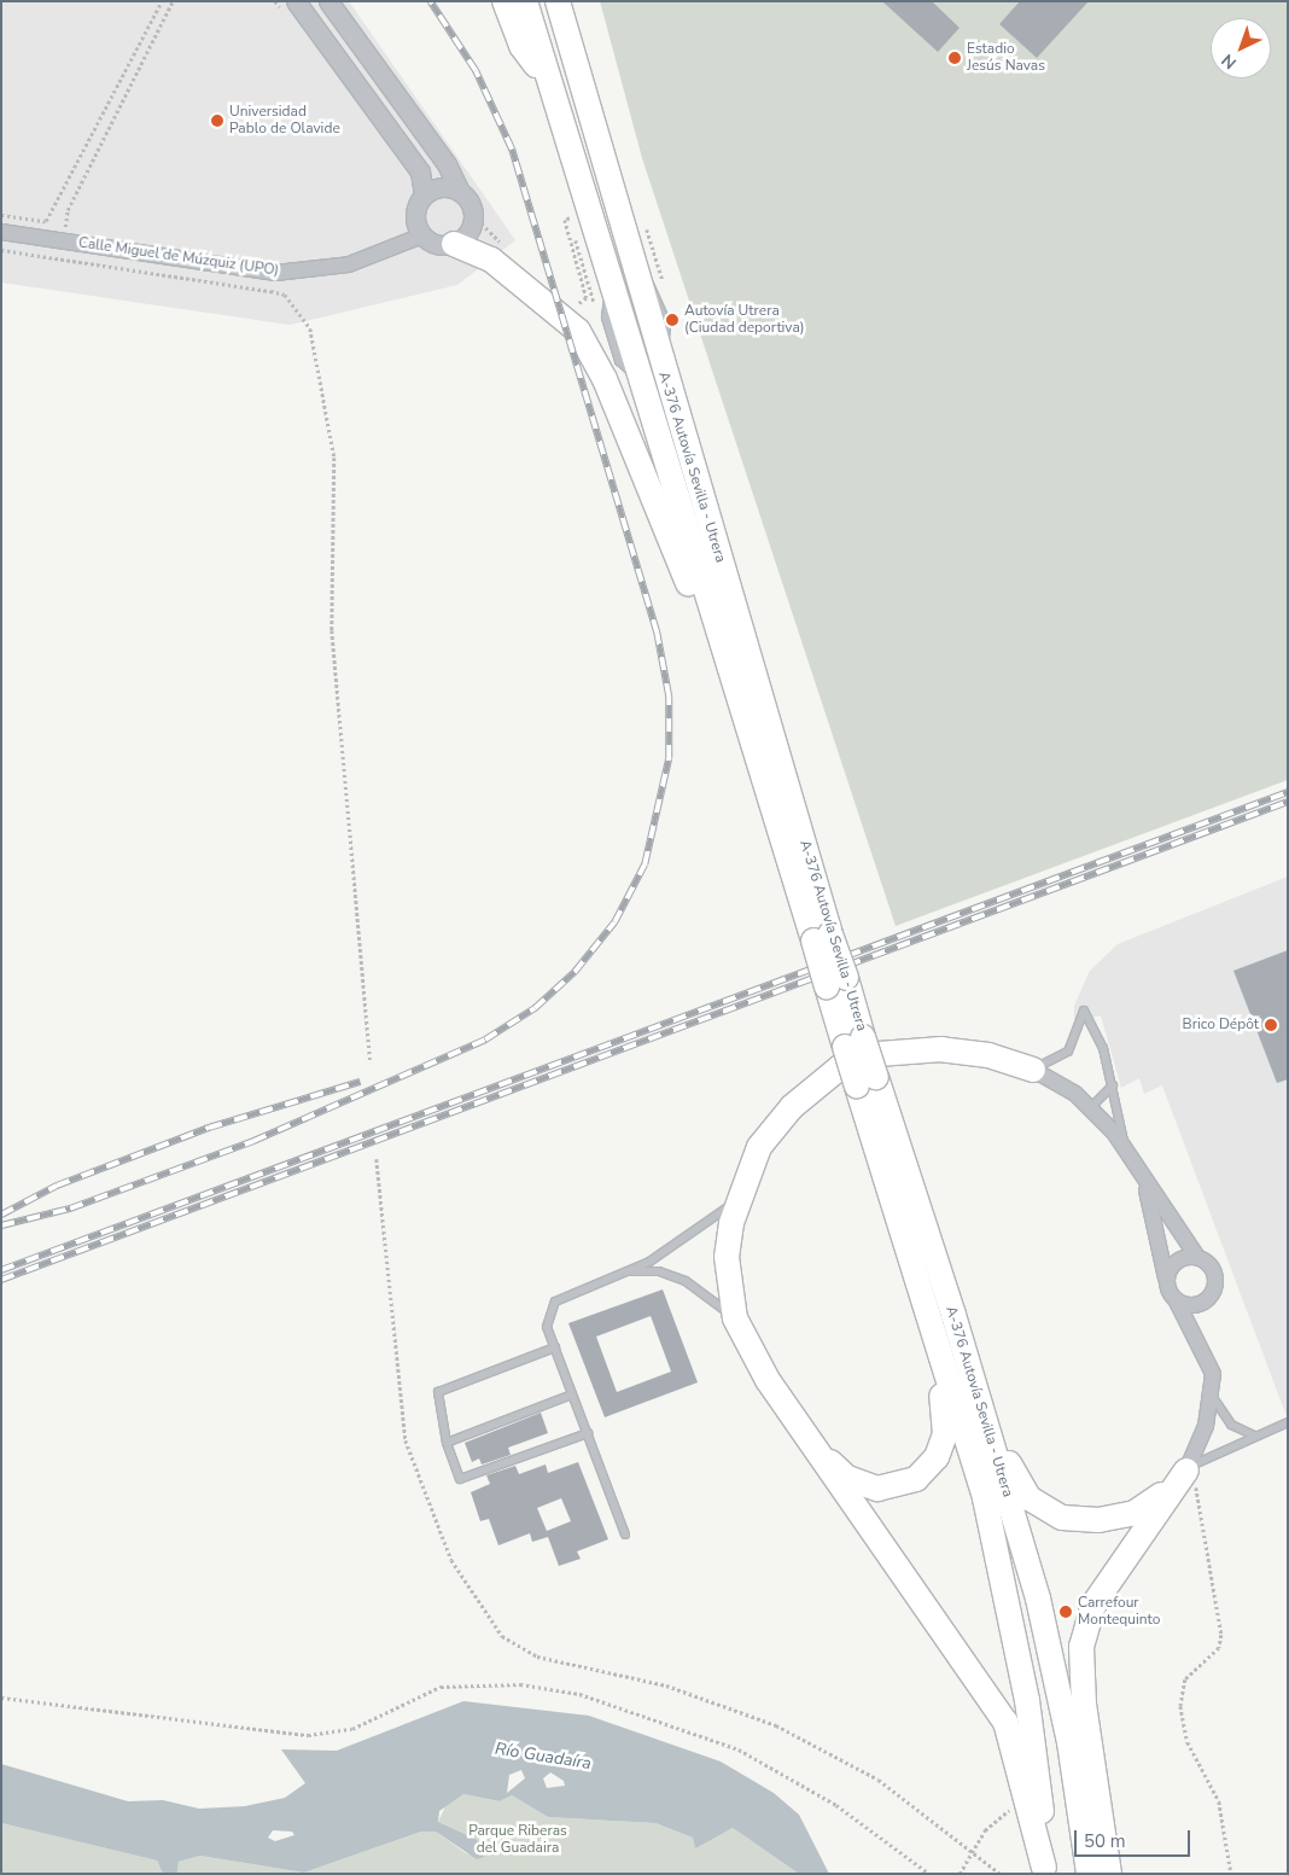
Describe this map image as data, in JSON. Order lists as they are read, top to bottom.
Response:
{
  "streets": {
    "main road": ["A-376 Autovía Sevilla - Utrera"],
    "street": ["Calle Miguel de Múzquiz (UPO)"]
  },
  "water": ["Río Guadaíra"],
  "parks": ["Parque Riberas del Guadaira"],
  "places": [
    "Estadio Jesús Navas",
    "Universidad Pablo de Olavide",
    "Autovía Utrera (Ciudad deportiva)",
    "Brico Dépôt",
    "Carrefour Montequinto"
  ],
  "scale_bar": "50 m",
  "north": "bottom left"
}
